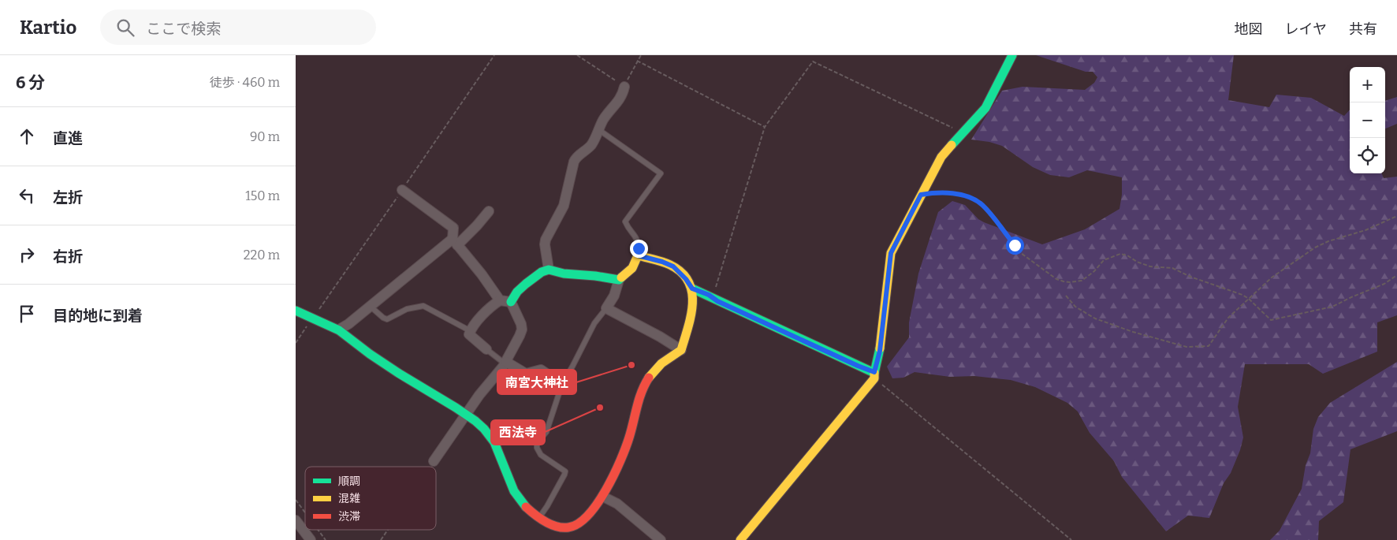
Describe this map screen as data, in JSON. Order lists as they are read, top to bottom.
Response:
{
  "places": ["南宮大神社", "西法寺"],
  "legend": ["順調", "混雑", "渋滞"],
  "page": {
    "header": "Kartio",
    "search": "ここで検索",
    "nav": ["地図", "レイヤ", "共有"],
    "heading": ["6 分", "徒歩 · 460 m"],
    "map_buttons": ["+", "−"],
    "list": [
      ["直進", "90 m"],
      ["左折", "150 m"],
      ["右折", "220 m"],
      "目的地に到着"
    ]
  }
}
